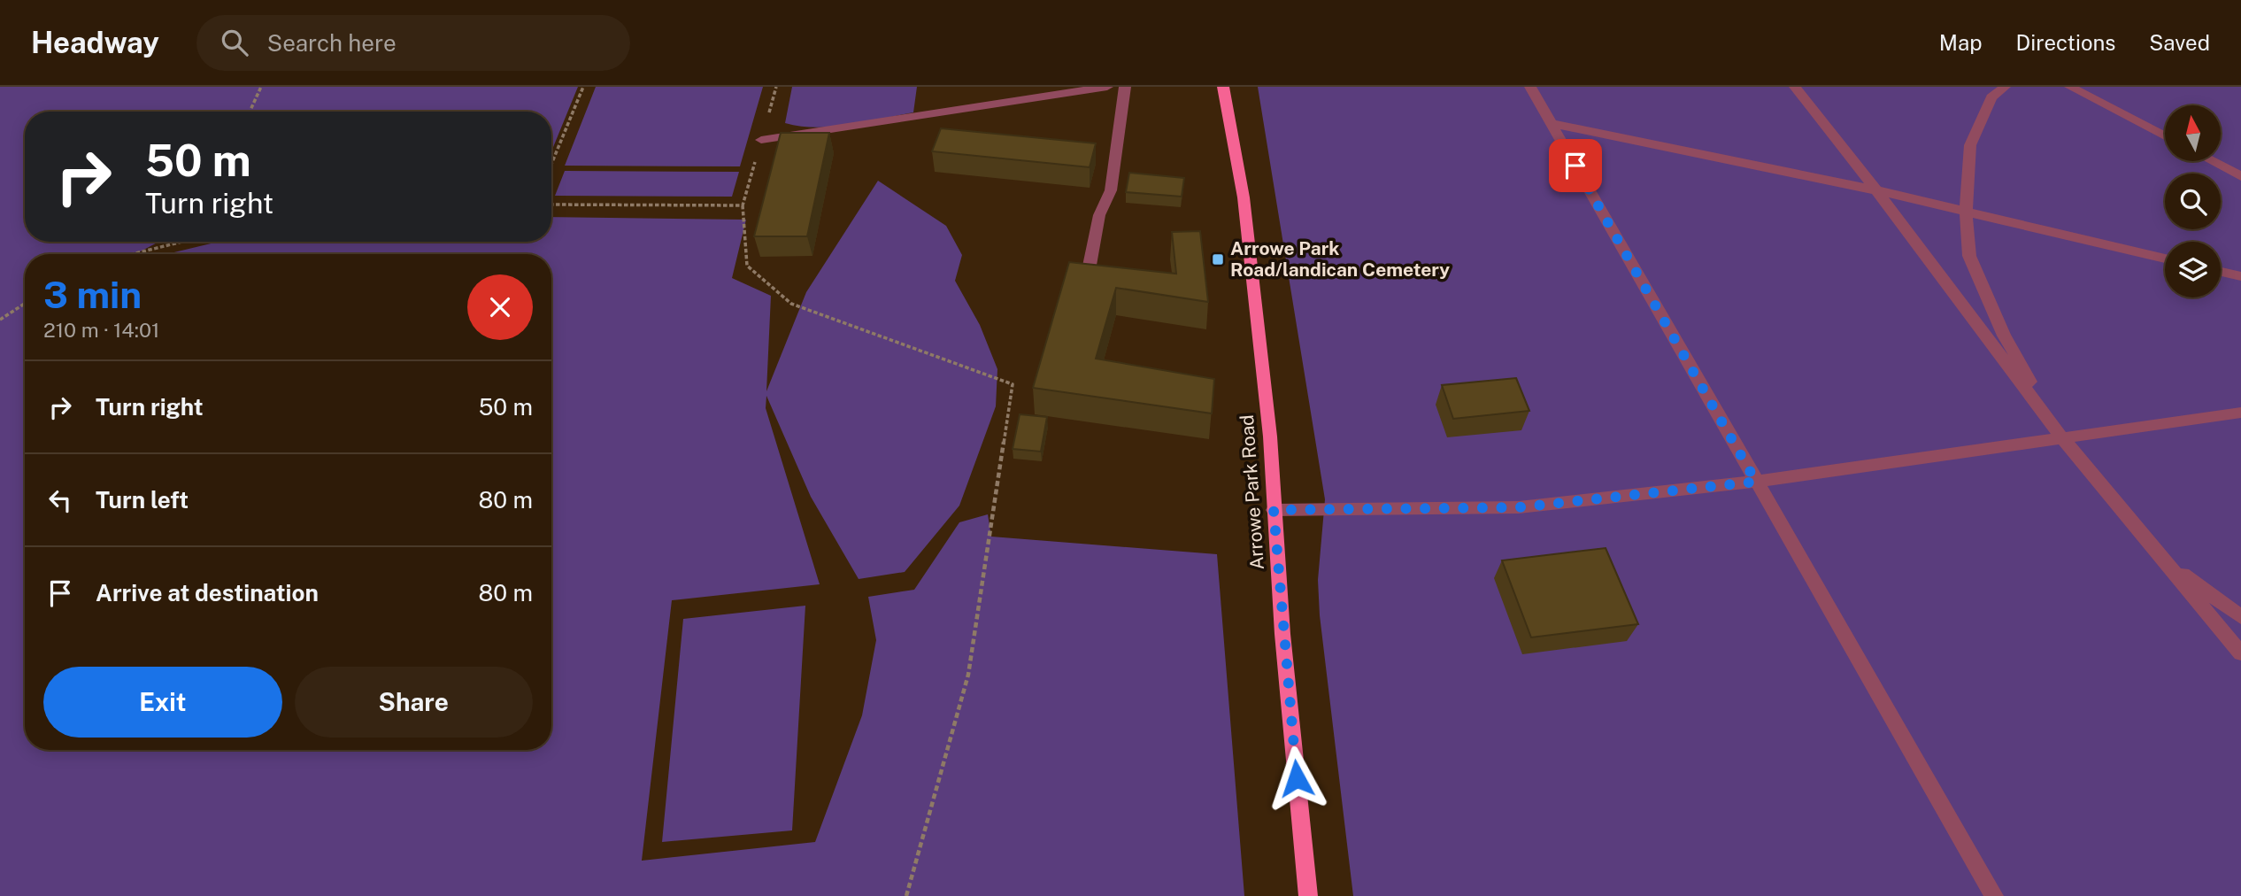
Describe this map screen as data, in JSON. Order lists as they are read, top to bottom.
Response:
{
  "streets": {
    "main road": ["Arrowe Park Road"]
  },
  "places": {
    "transit": ["Arrowe Park Road/landican Cemetery"]
  },
  "north": "top",
  "page": {
    "header": "Headway",
    "search": "Search here",
    "nav": ["Map", "Directions", "Saved"],
    "turn": ["50 m", "Turn right"],
    "heading": ["3 min", "210 m · 14:01"],
    "list": [
      {
        "name": "Turn right",
        "value": "50 m"
      },
      {
        "name": "Turn left",
        "value": "80 m"
      },
      {
        "name": "Arrive at destination",
        "value": "80 m"
      }
    ],
    "buttons": ["Exit", "Share"]
  }
}
